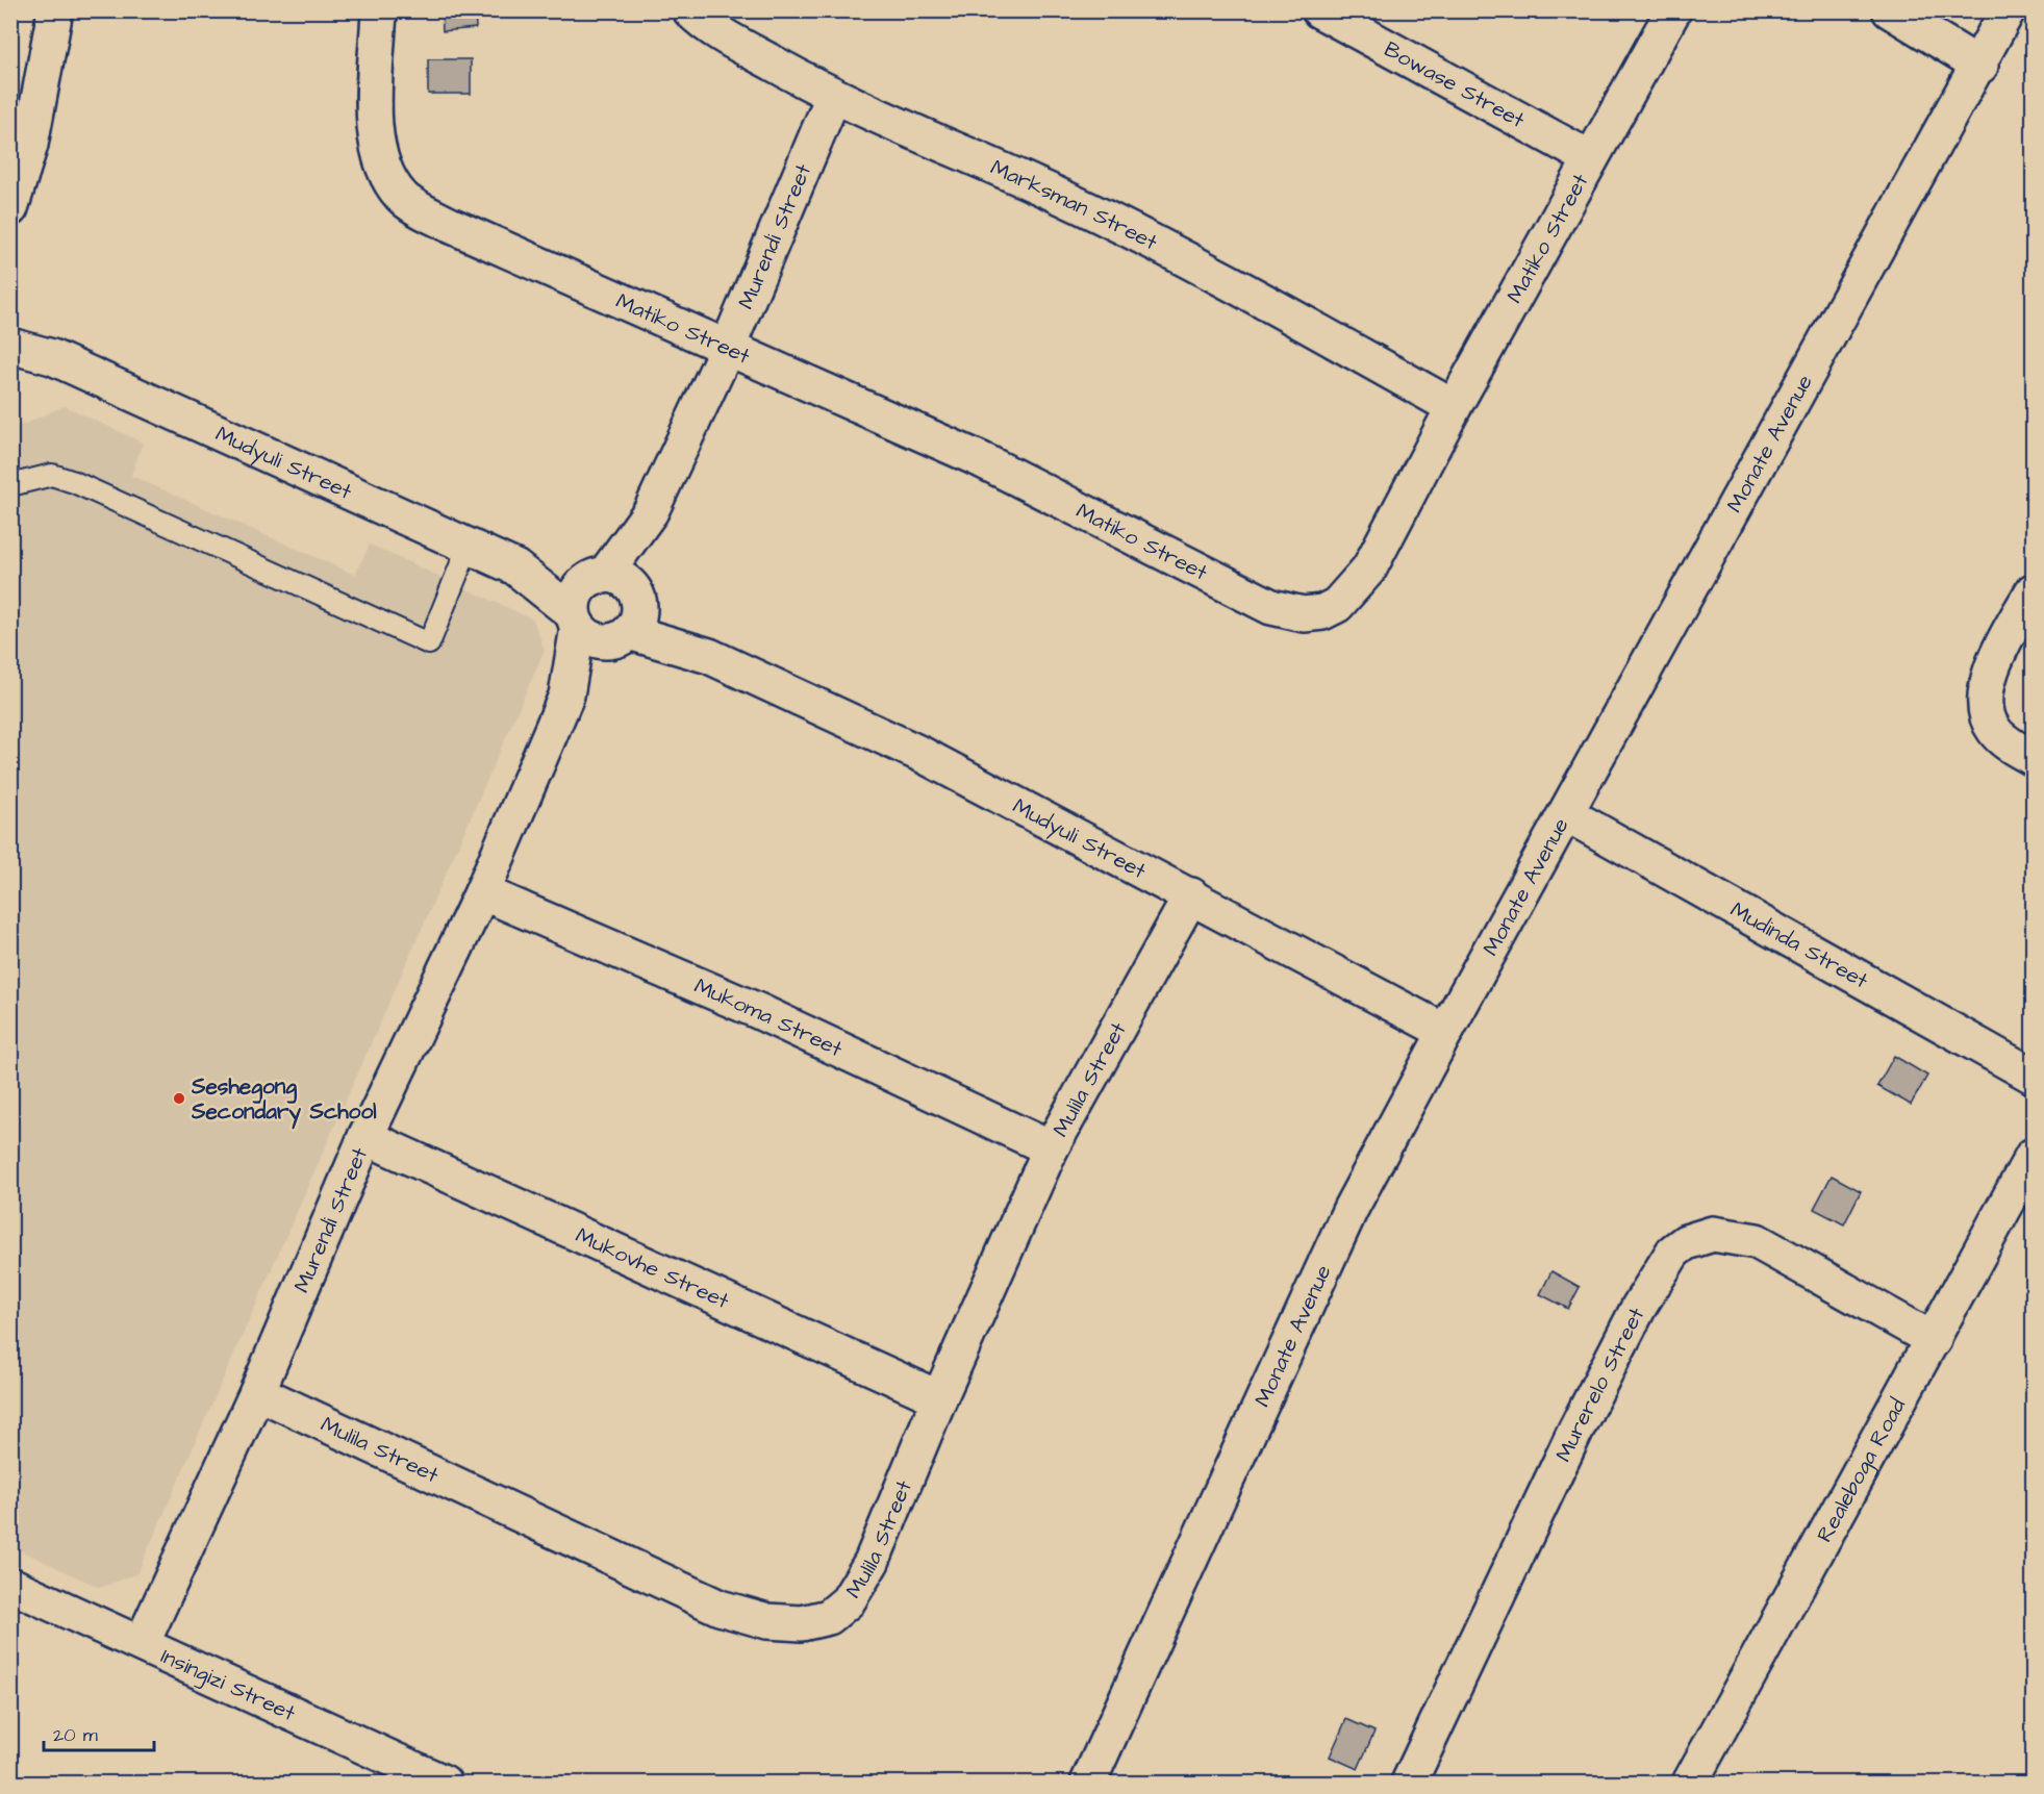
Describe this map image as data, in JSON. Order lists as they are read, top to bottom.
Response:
{
  "streets": {
    "street": [
      "Bowase Street",
      "Marksman Street",
      "Murendi Street",
      "Matiko Street",
      "Monate Avenue",
      "Mudyuli Street",
      "Mudinda Street",
      "Mukoma Street",
      "Mulila Street",
      "Mukovhe Street",
      "Murerelo Street",
      "Realeboga Road",
      "Insingizi Street"
    ]
  },
  "crossings": [
    ["Bowase Street", "Matiko Street"],
    ["Marksman Street", "Murendi Street"],
    ["Marksman Street", "Matiko Street"],
    ["Murendi Street", "Matiko Street"],
    ["Murendi Street", "Mudyuli Street"],
    ["Murendi Street", "Mukoma Street"],
    ["Murendi Street", "Mulila Street"],
    ["Murendi Street", "Mukovhe Street"],
    ["Murendi Street", "Insingizi Street"],
    ["Monate Avenue", "Mudyuli Street"],
    ["Monate Avenue", "Mudinda Street"],
    ["Mudyuli Street", "Mulila Street"],
    ["Mukoma Street", "Mulila Street"],
    ["Mulila Street", "Mukovhe Street"],
    ["Murerelo Street", "Realeboga Road"]
  ],
  "places": ["Seshegong Secondary School"],
  "scale_bar": "20 m"
}
